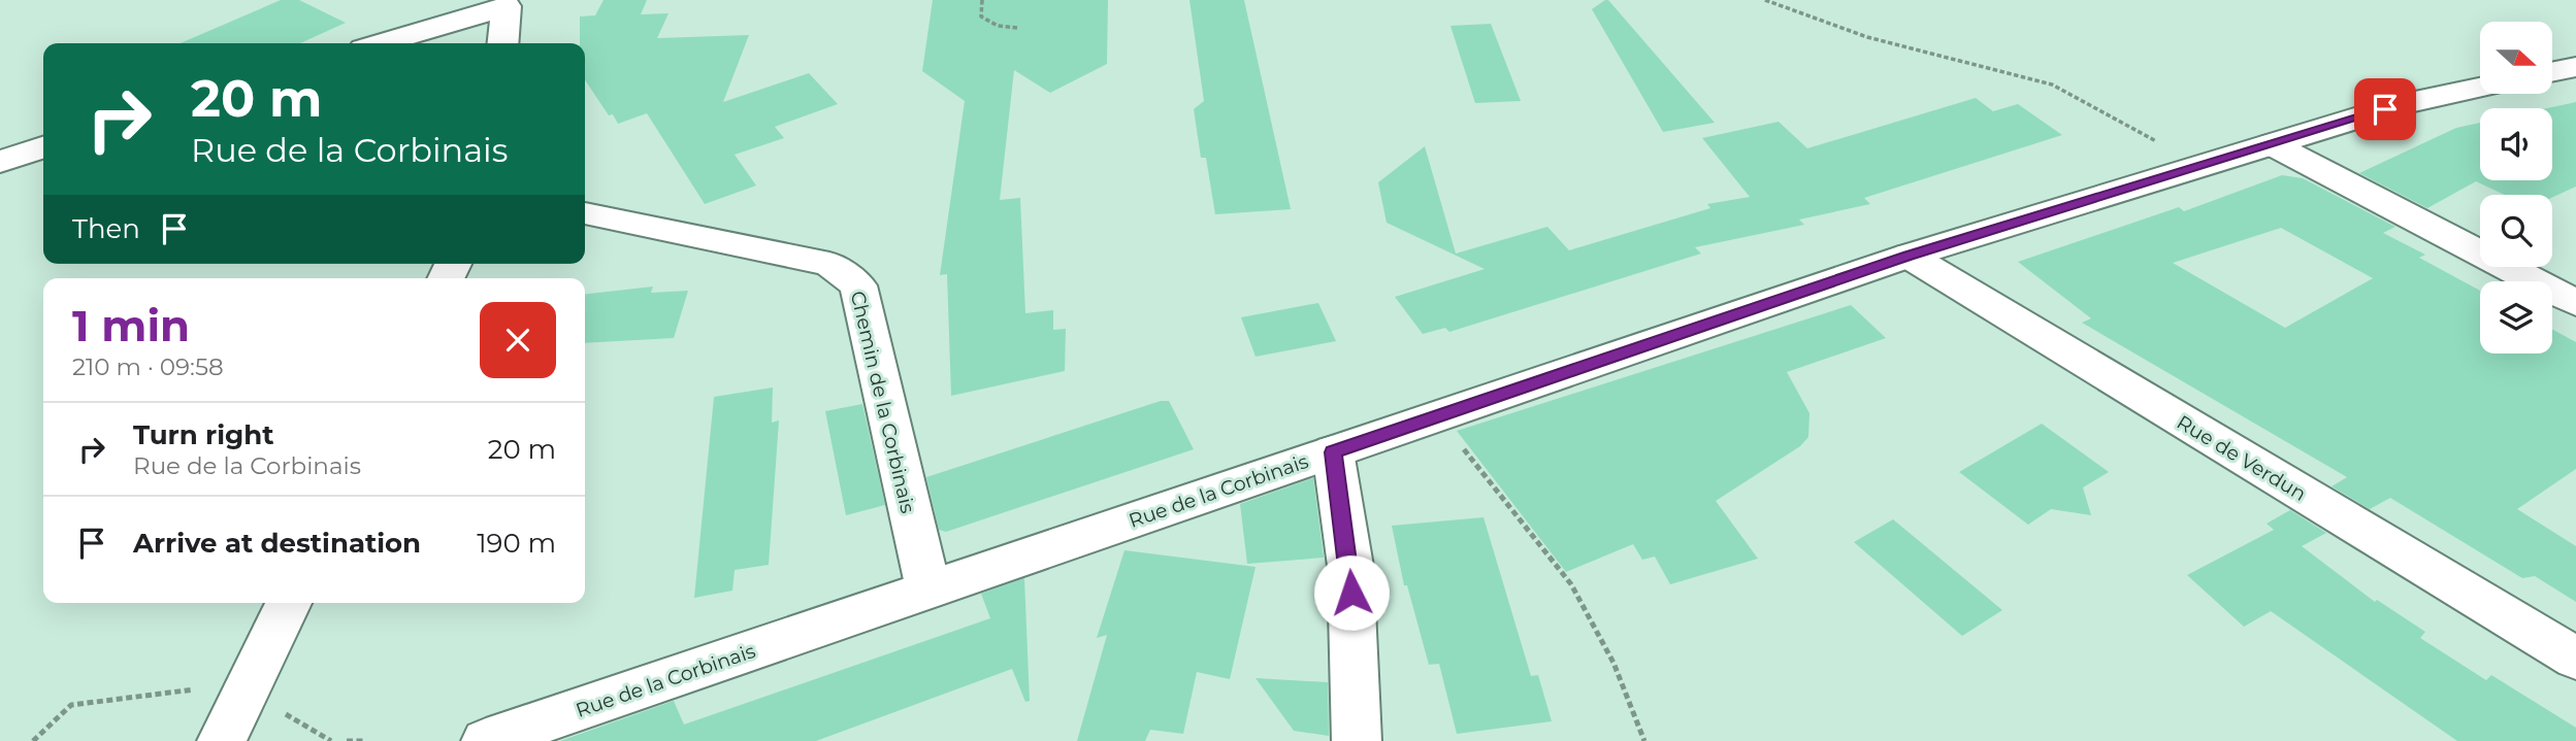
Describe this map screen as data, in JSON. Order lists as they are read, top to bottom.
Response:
{
  "streets": {
    "street": ["Chemin de la Corbinais", "Rue de Verdun", "Rue de la Corbinais"]
  },
  "crossings": [
    ["Chemin de la Corbinais", "Rue de la Corbinais"],
    ["Rue de Verdun", "Rue de la Corbinais"]
  ],
  "north": "right",
  "page": {
    "turn": ["20 m", "Rue de la Corbinais"],
    "then": "Then",
    "heading": ["1 min", "210 m · 09:58"],
    "list": [
      {
        "name": "Turn right",
        "note": "Rue de la Corbinais",
        "value": "20 m"
      },
      {
        "name": "Arrive at destination",
        "value": "190 m"
      }
    ]
  }
}
